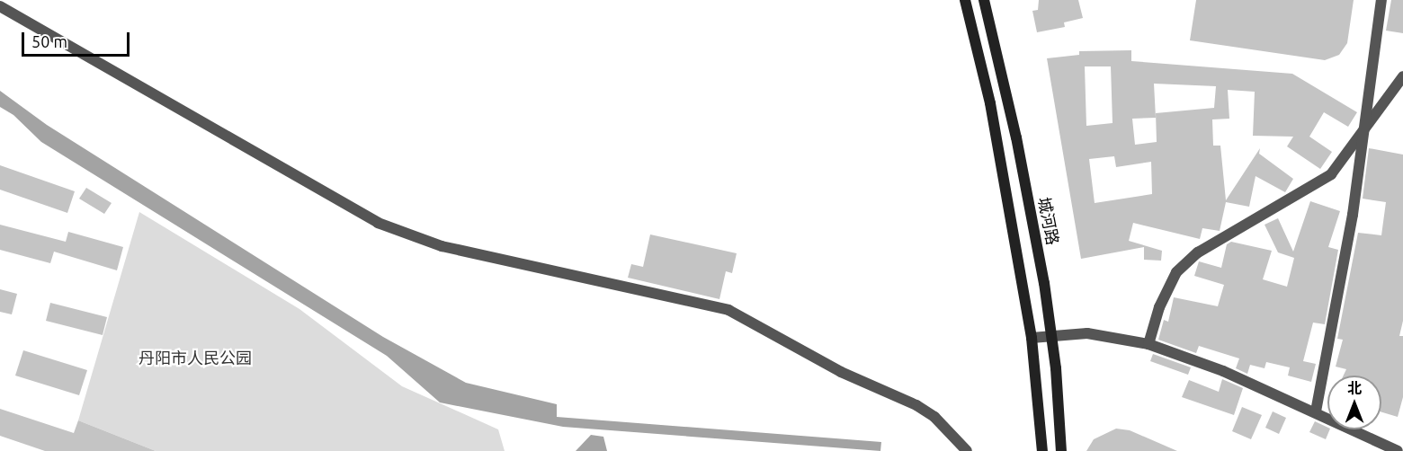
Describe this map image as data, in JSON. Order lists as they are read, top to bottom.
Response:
{
  "streets": {
    "main road": ["城河路"]
  },
  "parks": ["丹阳市人民公园"],
  "scale_bar": "50 m",
  "north": "top"
}
